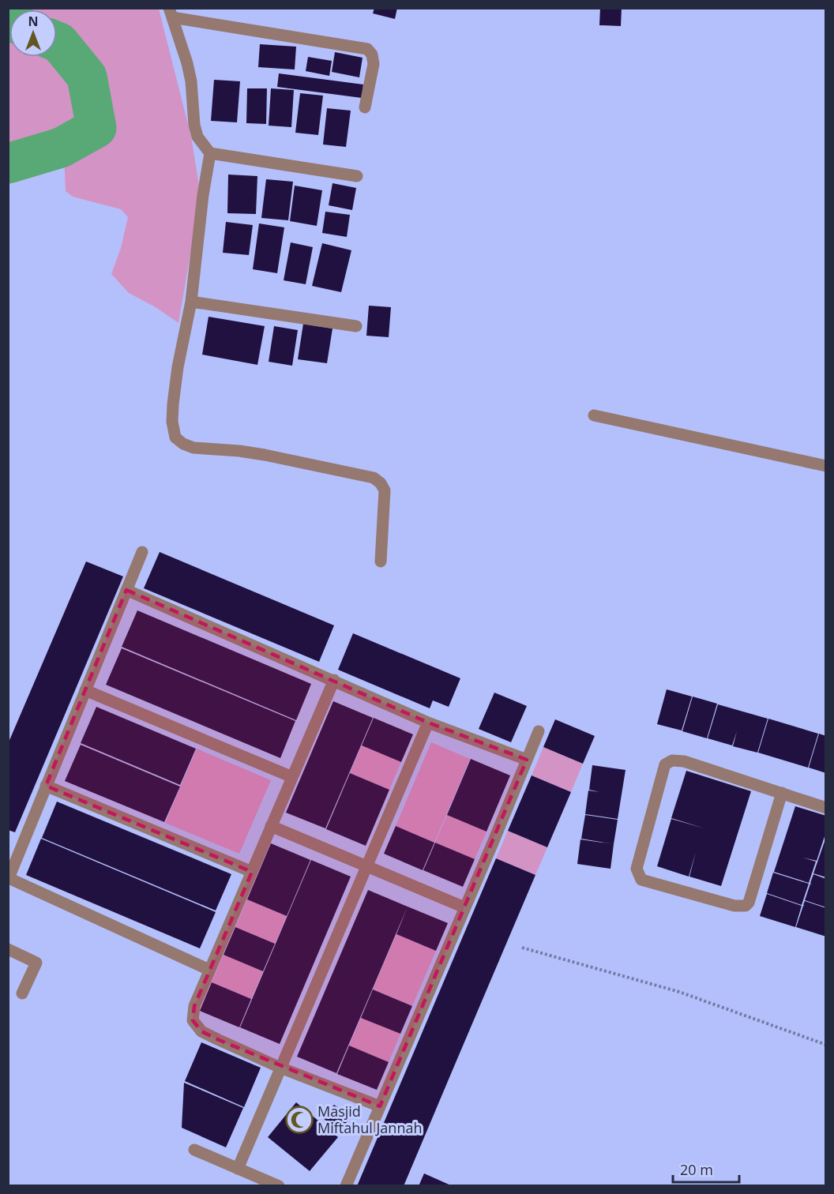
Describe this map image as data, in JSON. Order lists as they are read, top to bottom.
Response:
{
  "places": {
    "mosque": ["Masjid Miftahul Jannah"]
  },
  "scale_bar": "20 m",
  "north": "top"
}
